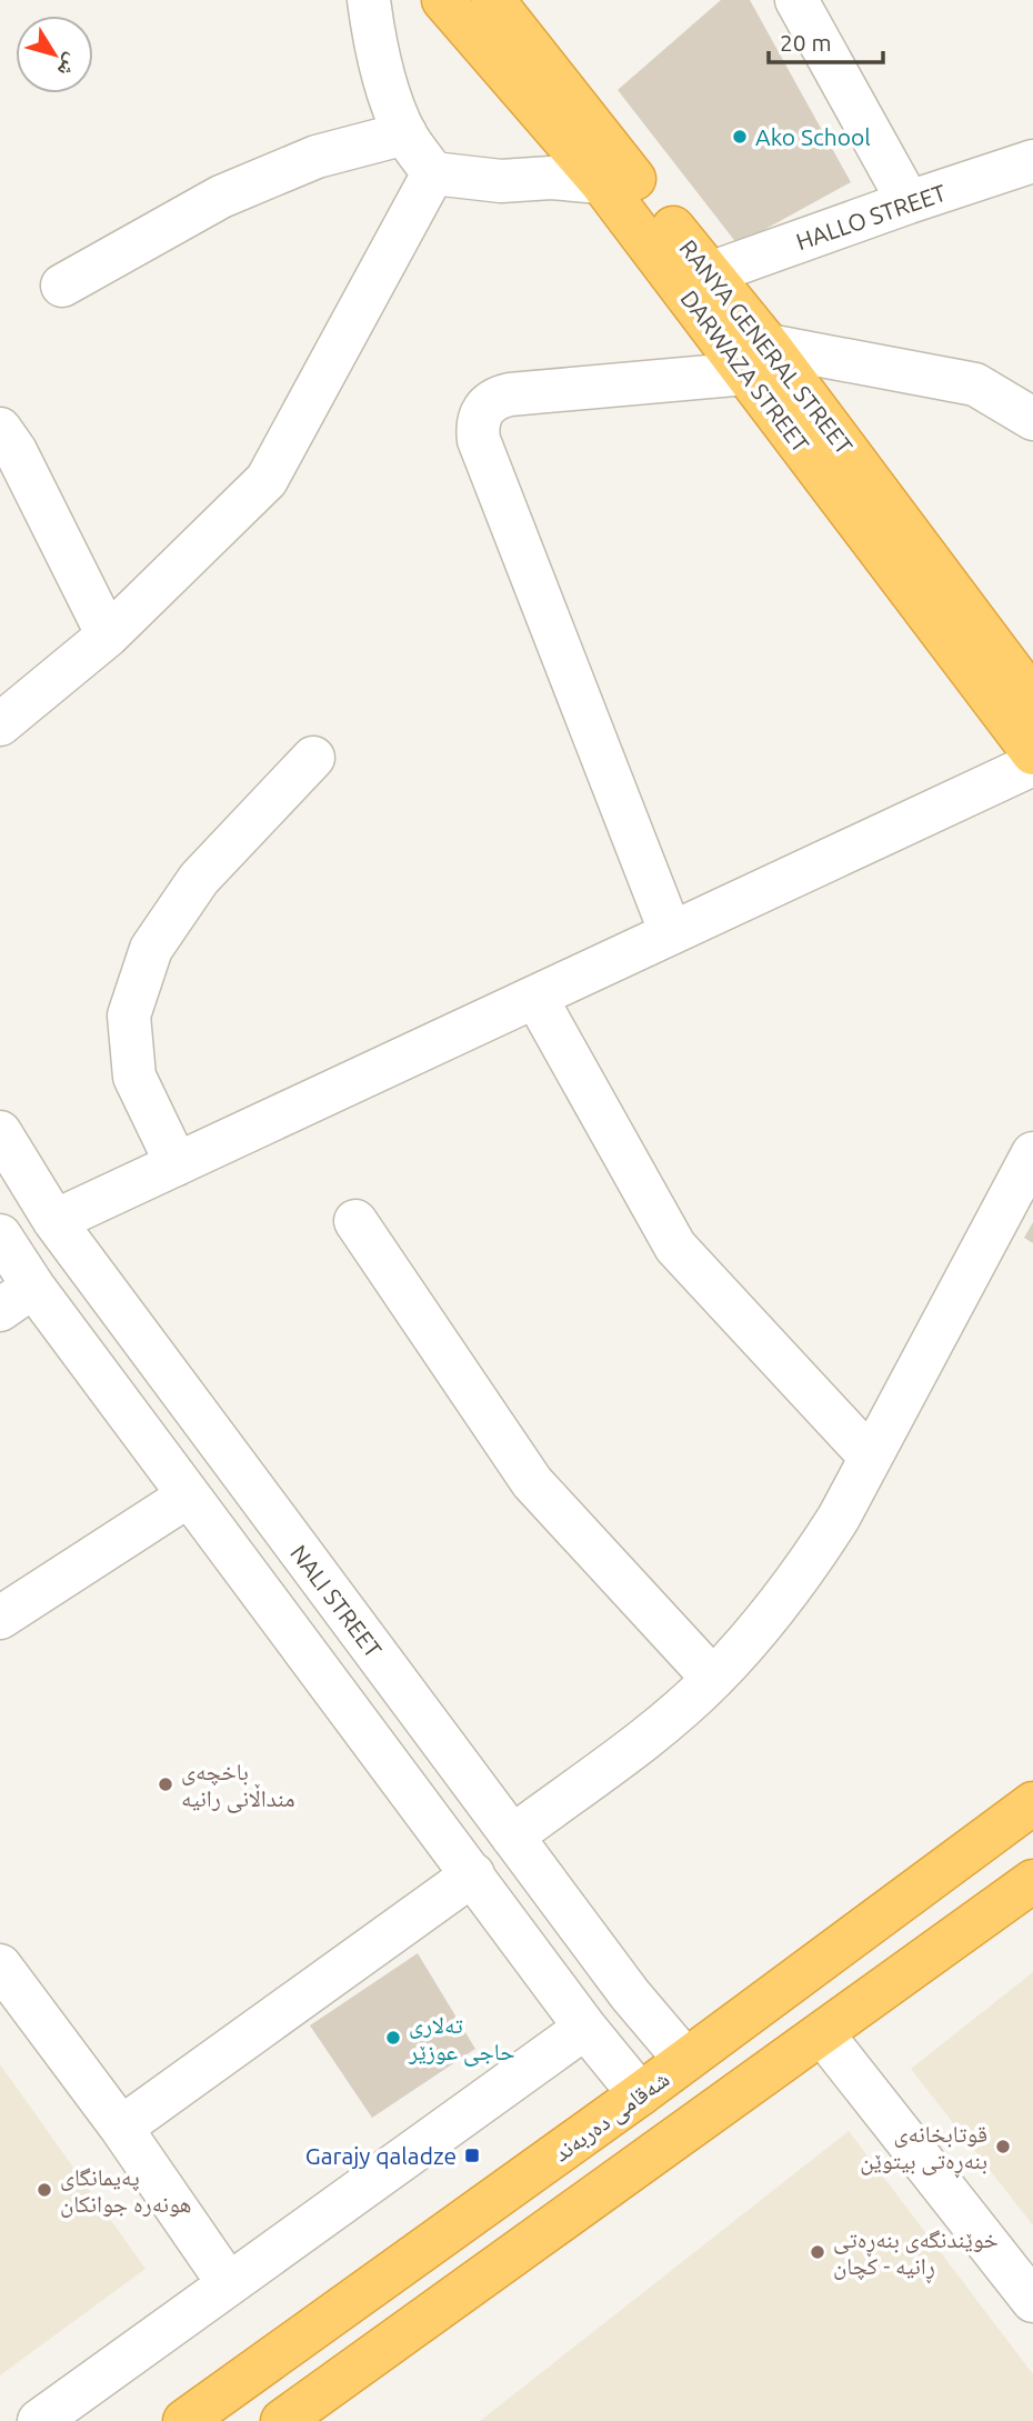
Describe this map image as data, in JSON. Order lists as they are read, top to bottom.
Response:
{
  "streets": {
    "highway": ["RANYA GENERAL STREET", "DARWAZA STREET", "شەقامی دەربەند"],
    "street": ["HALLO STREET", "NALI STREET"]
  },
  "crossings": [
    ["HALLO STREET", "RANYA GENERAL STREET"],
    ["RANYA GENERAL STREET", "DARWAZA STREET"],
    ["NALI STREET", "شەقامی دەربەند"]
  ],
  "places": {
    "other": [
      "Ako School",
      "باخچەی منداڵانی رانیە",
      "تەلاری حاجی عوزێر",
      "قوتابخانەی بنەڕەتی بیتوێن",
      "پەیمانگای هونەرە جوانکان",
      "خوێندنگەی بنەڕەتی ڕانیە - کچان"
    ],
    "transit": ["Garajy qaladze"]
  },
  "scale_bar": "20 m",
  "north": "bottom right"
}
